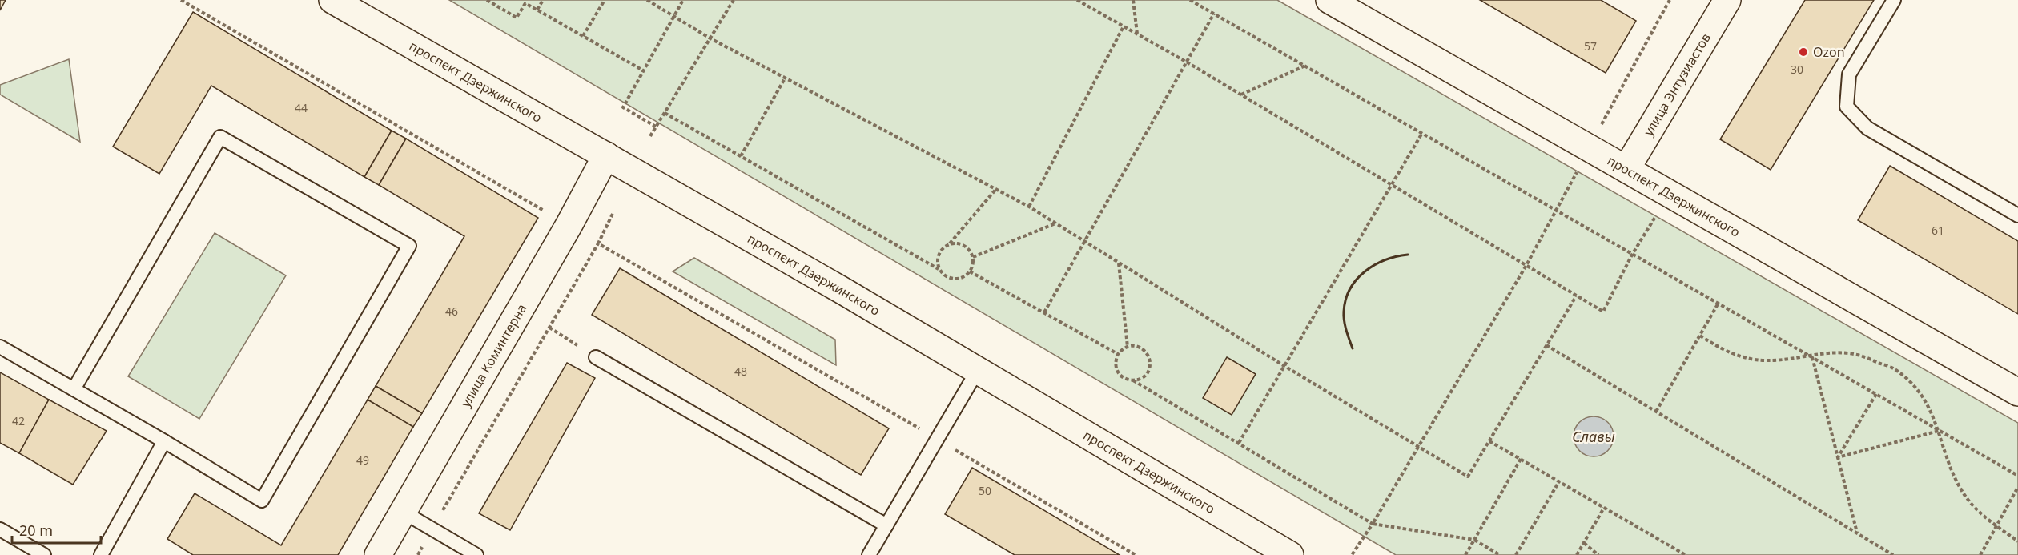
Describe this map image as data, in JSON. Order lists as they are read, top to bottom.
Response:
{
  "streets": {
    "street": ["проспект Дзержинского", "улица Энтузиастов", "улица Коминтерна"]
  },
  "crossings": [
    ["проспект Дзержинского", "улица Энтузиастов"],
    ["проспект Дзержинского", "улица Коминтерна"]
  ],
  "water": ["Славы"],
  "places": ["Ozon"],
  "house_numbers": [
    "57",
    "30",
    "44",
    "61",
    "46",
    "48",
    "42",
    "49",
    "50"
  ],
  "scale_bar": "20 m"
}
